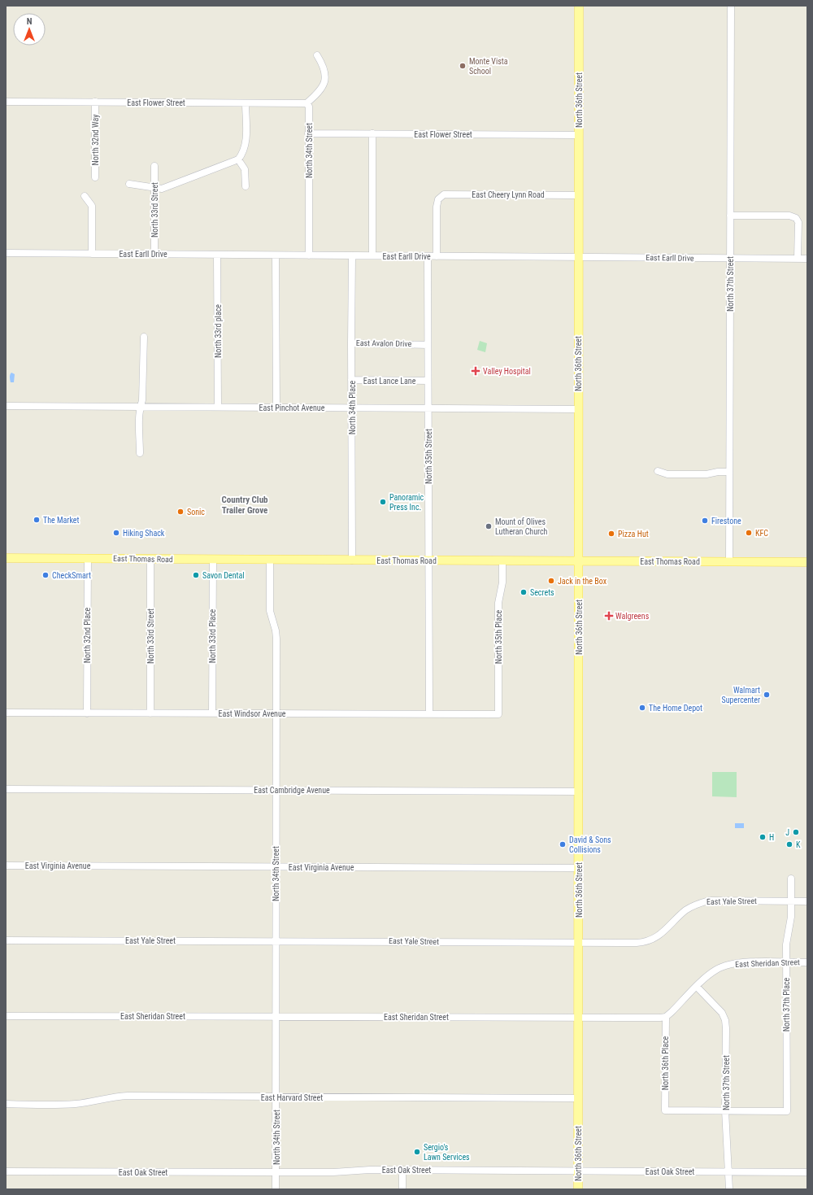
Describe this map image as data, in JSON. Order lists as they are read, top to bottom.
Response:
{
  "streets": {
    "main road": ["North 36th Street", "East Thomas Road"],
    "street": [
      "East Flower Street",
      "North 32nd Way",
      "North 34th Street",
      "East Cheery Lynn Road",
      "North 33rd Street",
      "East Earll Drive",
      "North 37th Street",
      "North 33rd place",
      "East Avalon Drive",
      "East Lance Lane",
      "East Pinchot Avenue",
      "North 34th Place",
      "North 35th Street",
      "North 32nd Place",
      "North 33rd Place",
      "North 35th Place",
      "East Windsor Avenue",
      "East Cambridge Avenue",
      "East Virginia Avenue",
      "East Yale Street",
      "East Sheridan Street",
      "North 37th Place",
      "North 36th Place",
      "East Harvard Street",
      "East Oak Street"
    ]
  },
  "crossings": [
    ["North 36th Street", "East Flower Street"],
    ["North 36th Street", "East Cheery Lynn Road"],
    ["North 36th Street", "East Earll Drive"],
    ["North 36th Street", "East Pinchot Avenue"],
    ["North 36th Street", "East Thomas Road"],
    ["North 36th Street", "East Cambridge Avenue"],
    ["North 36th Street", "East Virginia Avenue"],
    ["North 36th Street", "East Yale Street"],
    ["North 36th Street", "East Sheridan Street"],
    ["North 36th Street", "East Harvard Street"],
    ["North 36th Street", "East Oak Street"],
    ["East Flower Street", "North 32nd Way"],
    ["East Flower Street", "North 34th Street"],
    ["North 34th Street", "East Earll Drive"],
    ["North 34th Street", "East Thomas Road"],
    ["North 34th Street", "East Windsor Avenue"],
    ["North 34th Street", "East Cambridge Avenue"],
    ["North 34th Street", "East Virginia Avenue"],
    ["North 34th Street", "East Yale Street"],
    ["North 34th Street", "East Sheridan Street"],
    ["North 34th Street", "East Harvard Street"],
    ["North 34th Street", "East Oak Street"],
    ["East Cheery Lynn Road", "East Earll Drive"],
    ["North 33rd Street", "East Earll Drive"],
    ["North 33rd Street", "East Thomas Road"],
    ["North 33rd Street", "East Windsor Avenue"],
    ["East Earll Drive", "North 37th Street"],
    ["East Earll Drive", "North 33rd place"],
    ["East Earll Drive", "North 34th Place"],
    ["East Earll Drive", "North 35th Street"],
    ["North 37th Street", "East Thomas Road"],
    ["North 37th Street", "East Sheridan Street"],
    ["North 37th Street", "North 37th Place"],
    ["North 37th Street", "North 36th Place"],
    ["North 37th Street", "East Oak Street"],
    ["North 33rd place", "East Pinchot Avenue"],
    ["East Avalon Drive", "North 34th Place"],
    ["East Avalon Drive", "North 35th Street"],
    ["East Lance Lane", "North 34th Place"],
    ["East Lance Lane", "North 35th Street"],
    ["East Pinchot Avenue", "North 34th Place"],
    ["East Pinchot Avenue", "North 35th Street"],
    ["North 34th Place", "East Thomas Road"],
    ["North 35th Street", "East Thomas Road"],
    ["North 35th Street", "East Windsor Avenue"],
    ["East Thomas Road", "North 32nd Place"],
    ["East Thomas Road", "North 33rd Place"],
    ["East Thomas Road", "North 35th Place"],
    ["North 32nd Place", "East Windsor Avenue"],
    ["North 33rd Place", "East Windsor Avenue"],
    ["North 35th Place", "East Windsor Avenue"],
    ["East Yale Street", "North 37th Place"],
    ["East Sheridan Street", "North 37th Place"],
    ["East Sheridan Street", "North 36th Place"],
    ["North 37th Place", "North 36th Place"]
  ],
  "districts": ["Country Club Trailer Grove"],
  "places": {
    "other": [
      "Monte Vista School",
      "Panoramic Press Inc.",
      "Sonic",
      "The Market",
      "Firestone",
      "Mount of Olives Lutheran Church",
      "Hiking Shack",
      "KFC",
      "Pizza Hut",
      "CheckSmart",
      "Savon Dental",
      "Jack in the Box",
      "Secrets",
      "Walmart Supercenter",
      "The Home Depot",
      "J",
      "H",
      "David & Sons Collisions",
      "K",
      "Sergio's Lawn Services"
    ],
    "health": ["Valley Hospital", "Walgreens"]
  },
  "north": "top"
}
